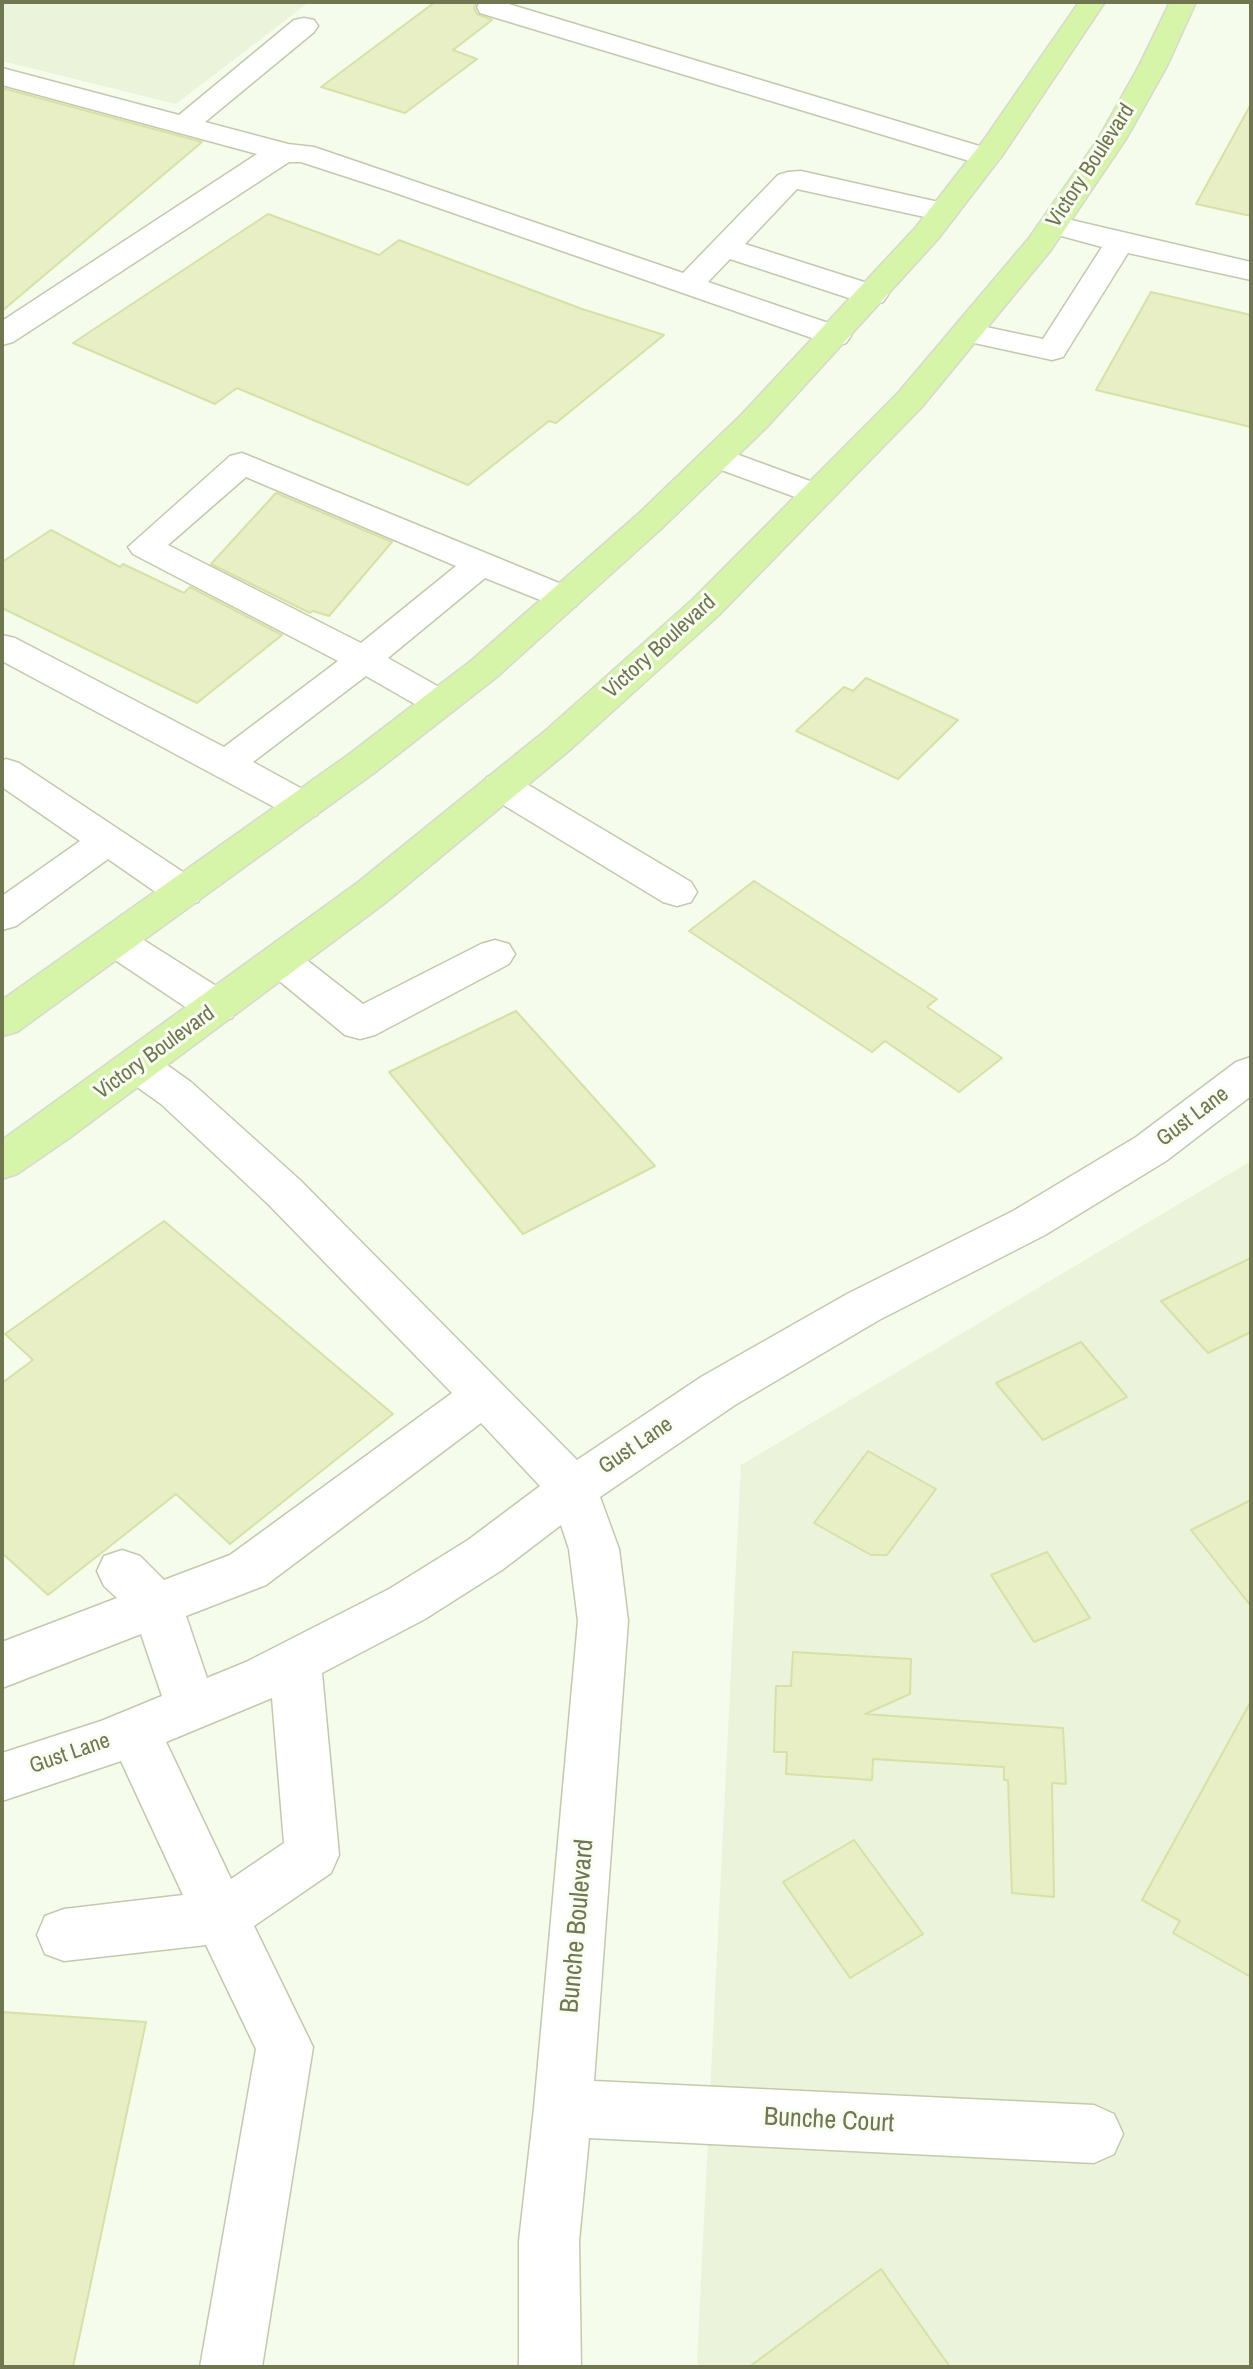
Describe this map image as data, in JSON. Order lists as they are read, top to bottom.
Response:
{
  "streets": {
    "main road": ["Victory Boulevard"],
    "street": ["Gust Lane", "Bunche Boulevard", "Bunche Court"]
  },
  "crossings": [
    ["Gust Lane", "Bunche Boulevard"],
    ["Bunche Boulevard", "Bunche Court"]
  ]
}
